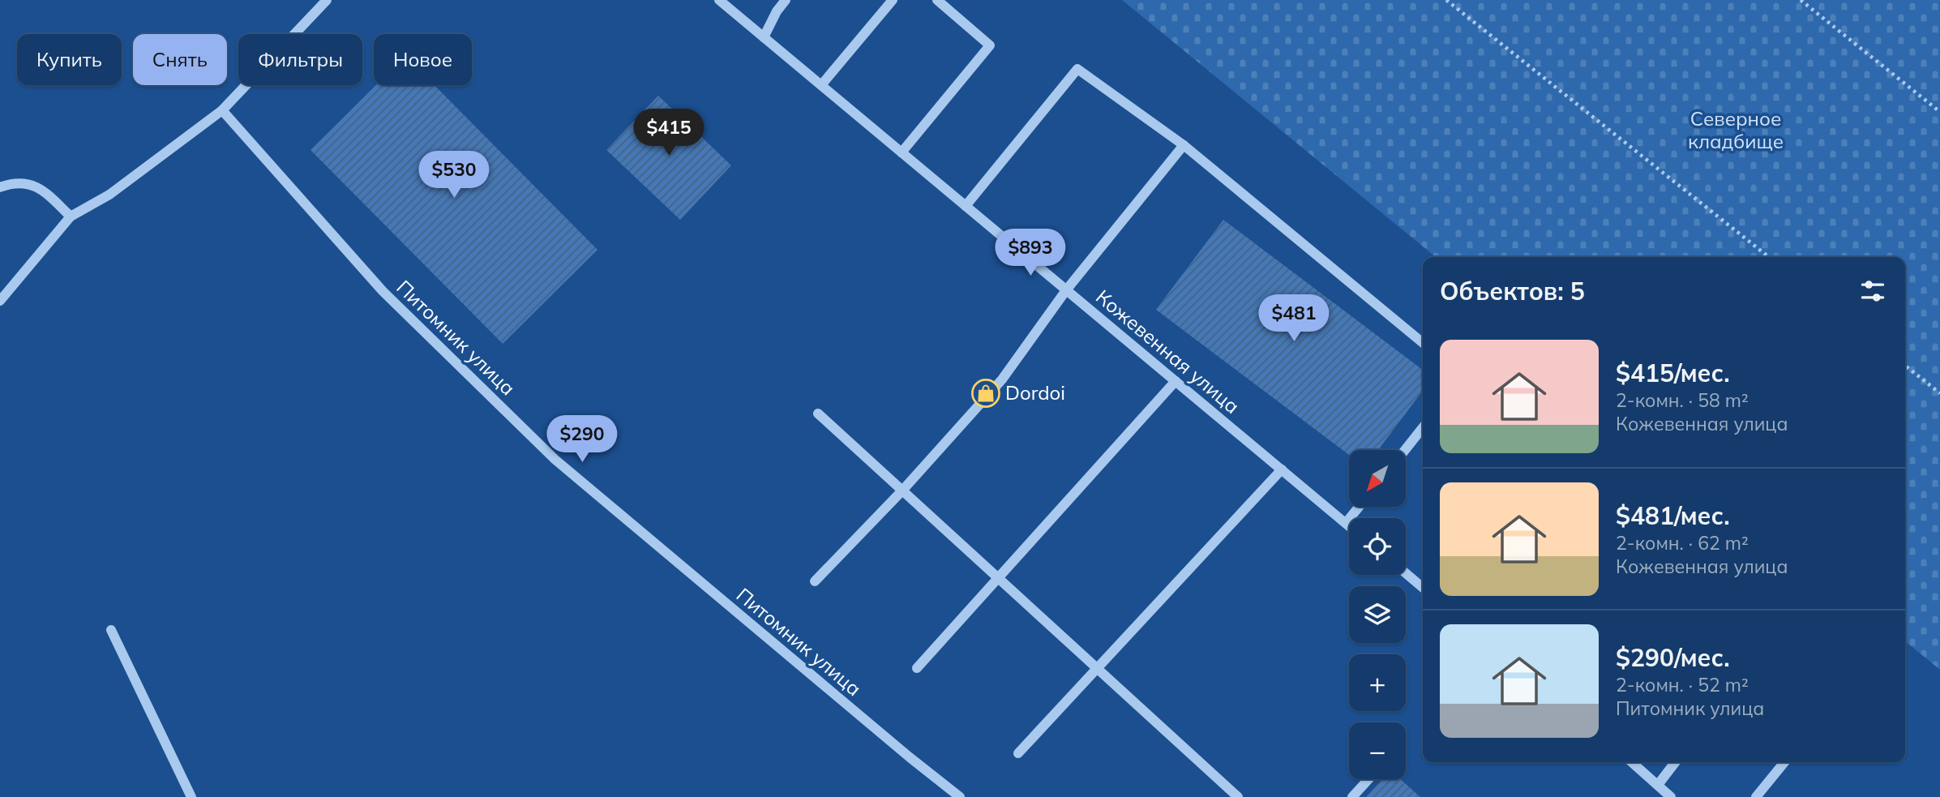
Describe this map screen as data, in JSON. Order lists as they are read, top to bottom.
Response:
{
  "streets": {
    "street": ["Питомник улица", "Кожевенная улица"]
  },
  "parks": ["Северное кладбище"],
  "places": {
    "shop": ["Dordoi"]
  },
  "north": "bottom left",
  "page": {
    "chip": [
      "Купить",
      "Снять",
      "Фильтры",
      "Новое"
    ],
    "price": [
      "$415",
      "$530",
      "$893",
      "$481",
      "$290"
    ],
    "heading": "Объектов: 5",
    "list": [
      {
        "name": "$415/мес.",
        "note": "2-комн. · 58 m² · Кожевенная улица"
      },
      {
        "name": "$481/мес.",
        "note": "2-комн. · 62 m² · Кожевенная улица"
      },
      {
        "name": "$290/мес.",
        "note": "2-комн. · 52 m² · Питомник улица"
      }
    ],
    "map_buttons": ["+", "−"]
  }
}
